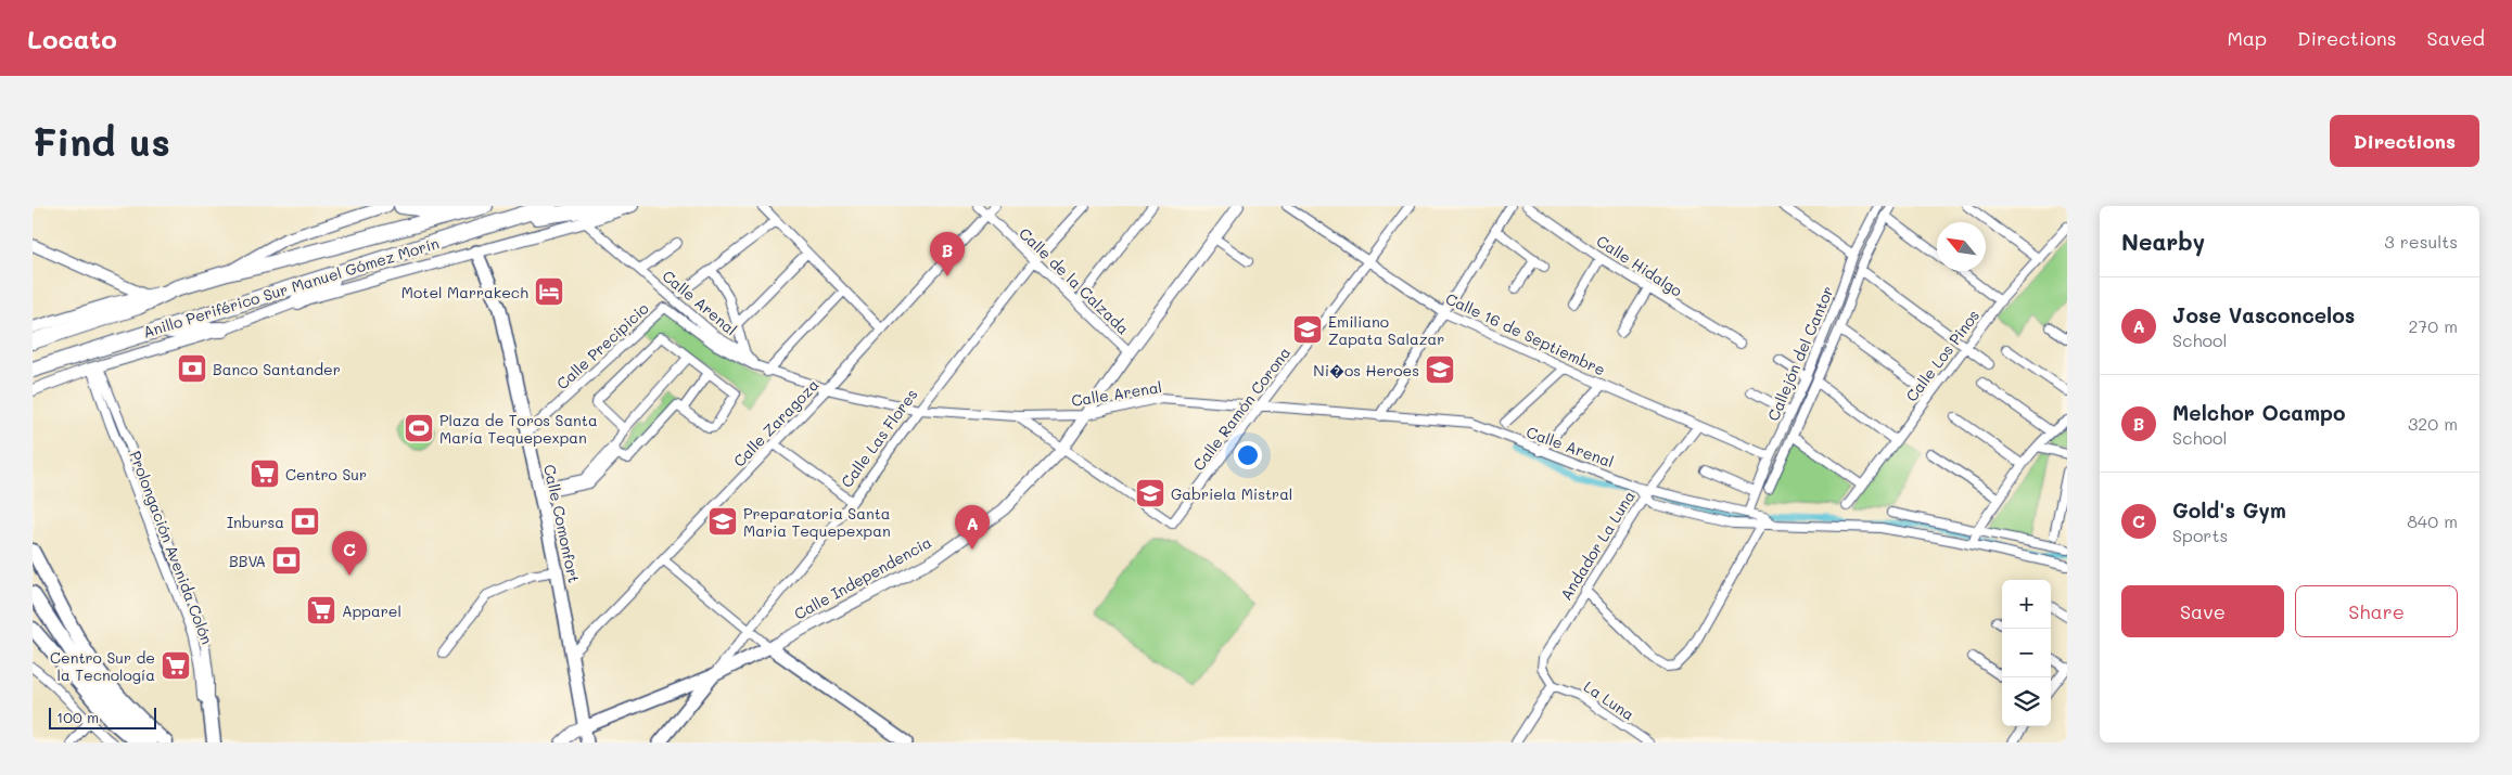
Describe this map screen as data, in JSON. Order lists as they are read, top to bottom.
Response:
{
  "streets": {
    "highway": ["Anillo Periférico Sur Manuel Gómez Morín"],
    "main road": ["Calle Las Flores", "Calle Comonfort", "Calle Independencia"],
    "street": [
      "Calle Hidalgo",
      "Calle de la Calzada",
      "Calle Arenal",
      "Calle 16 de Septiembre",
      "Calle Precipicio",
      "Callejón del Cantor",
      "Calle Los Pinos",
      "Calle Ramón Corona",
      "Calle Zaragoza",
      "Andador La Luna",
      "Prolongación Avenida Colón",
      "La Luna"
    ]
  },
  "crossings": [
    ["Calle de la Calzada", "Calle Zaragoza"],
    ["Calle de la Calzada", "Calle Las Flores"],
    ["Calle de la Calzada", "Calle Independencia"],
    ["Calle Arenal", "Calle Precipicio"],
    ["Calle Arenal", "Callejón del Cantor"],
    ["Calle Arenal", "Calle Ramón Corona"],
    ["Calle Arenal", "Calle Zaragoza"],
    ["Calle Arenal", "Calle Las Flores"],
    ["Calle Arenal", "Andador La Luna"],
    ["Calle Arenal", "Calle Independencia"],
    ["Calle 16 de Septiembre", "Callejón del Cantor"],
    ["Calle 16 de Septiembre", "Calle Ramón Corona"],
    ["Calle 16 de Septiembre", "Andador La Luna"],
    ["Calle Precipicio", "Calle Comonfort"],
    ["Calle Ramón Corona", "Calle Independencia"],
    ["Calle Zaragoza", "Calle Comonfort"],
    ["Calle Las Flores", "Calle Independencia"],
    ["Calle Comonfort", "Calle Independencia"],
    ["Andador La Luna", "La Luna"]
  ],
  "places": {
    "hotel": ["Motel Marrakech"],
    "school or university": [
      "Emiliano Zapata Salazar",
      "Ni�os Heroes",
      "Gabriela Mistral",
      "Preparatoria Santa Maria Tequepexpan"
    ],
    "bank": ["Banco Santander", "Inbursa", "BBVA"],
    "sports": ["Plaza de Toros Santa María Tequepexpan"],
    "supermarket": ["Centro Sur", "Apparel", "Centro Sur de la Tecnología"]
  },
  "scale_bar": "100 m",
  "north": "top left",
  "page": {
    "header": "Locato",
    "nav": ["Map", "Directions", "Saved"],
    "buttons": [
      "Directions",
      ["Save", "Share"]
    ],
    "title": "Find us",
    "heading": ["Nearby", "3 results"],
    "pins": ["B", "A", "C"],
    "list": [
      {
        "mark": "A",
        "name": "Jose Vasconcelos",
        "note": "School",
        "value": "270 m"
      },
      {
        "mark": "B",
        "name": "Melchor Ocampo",
        "note": "School",
        "value": "320 m"
      },
      {
        "mark": "C",
        "name": "Gold's Gym",
        "note": "Sports",
        "value": "840 m"
      }
    ],
    "map_buttons": ["+", "−"],
    "scale": "100 m"
  }
}
